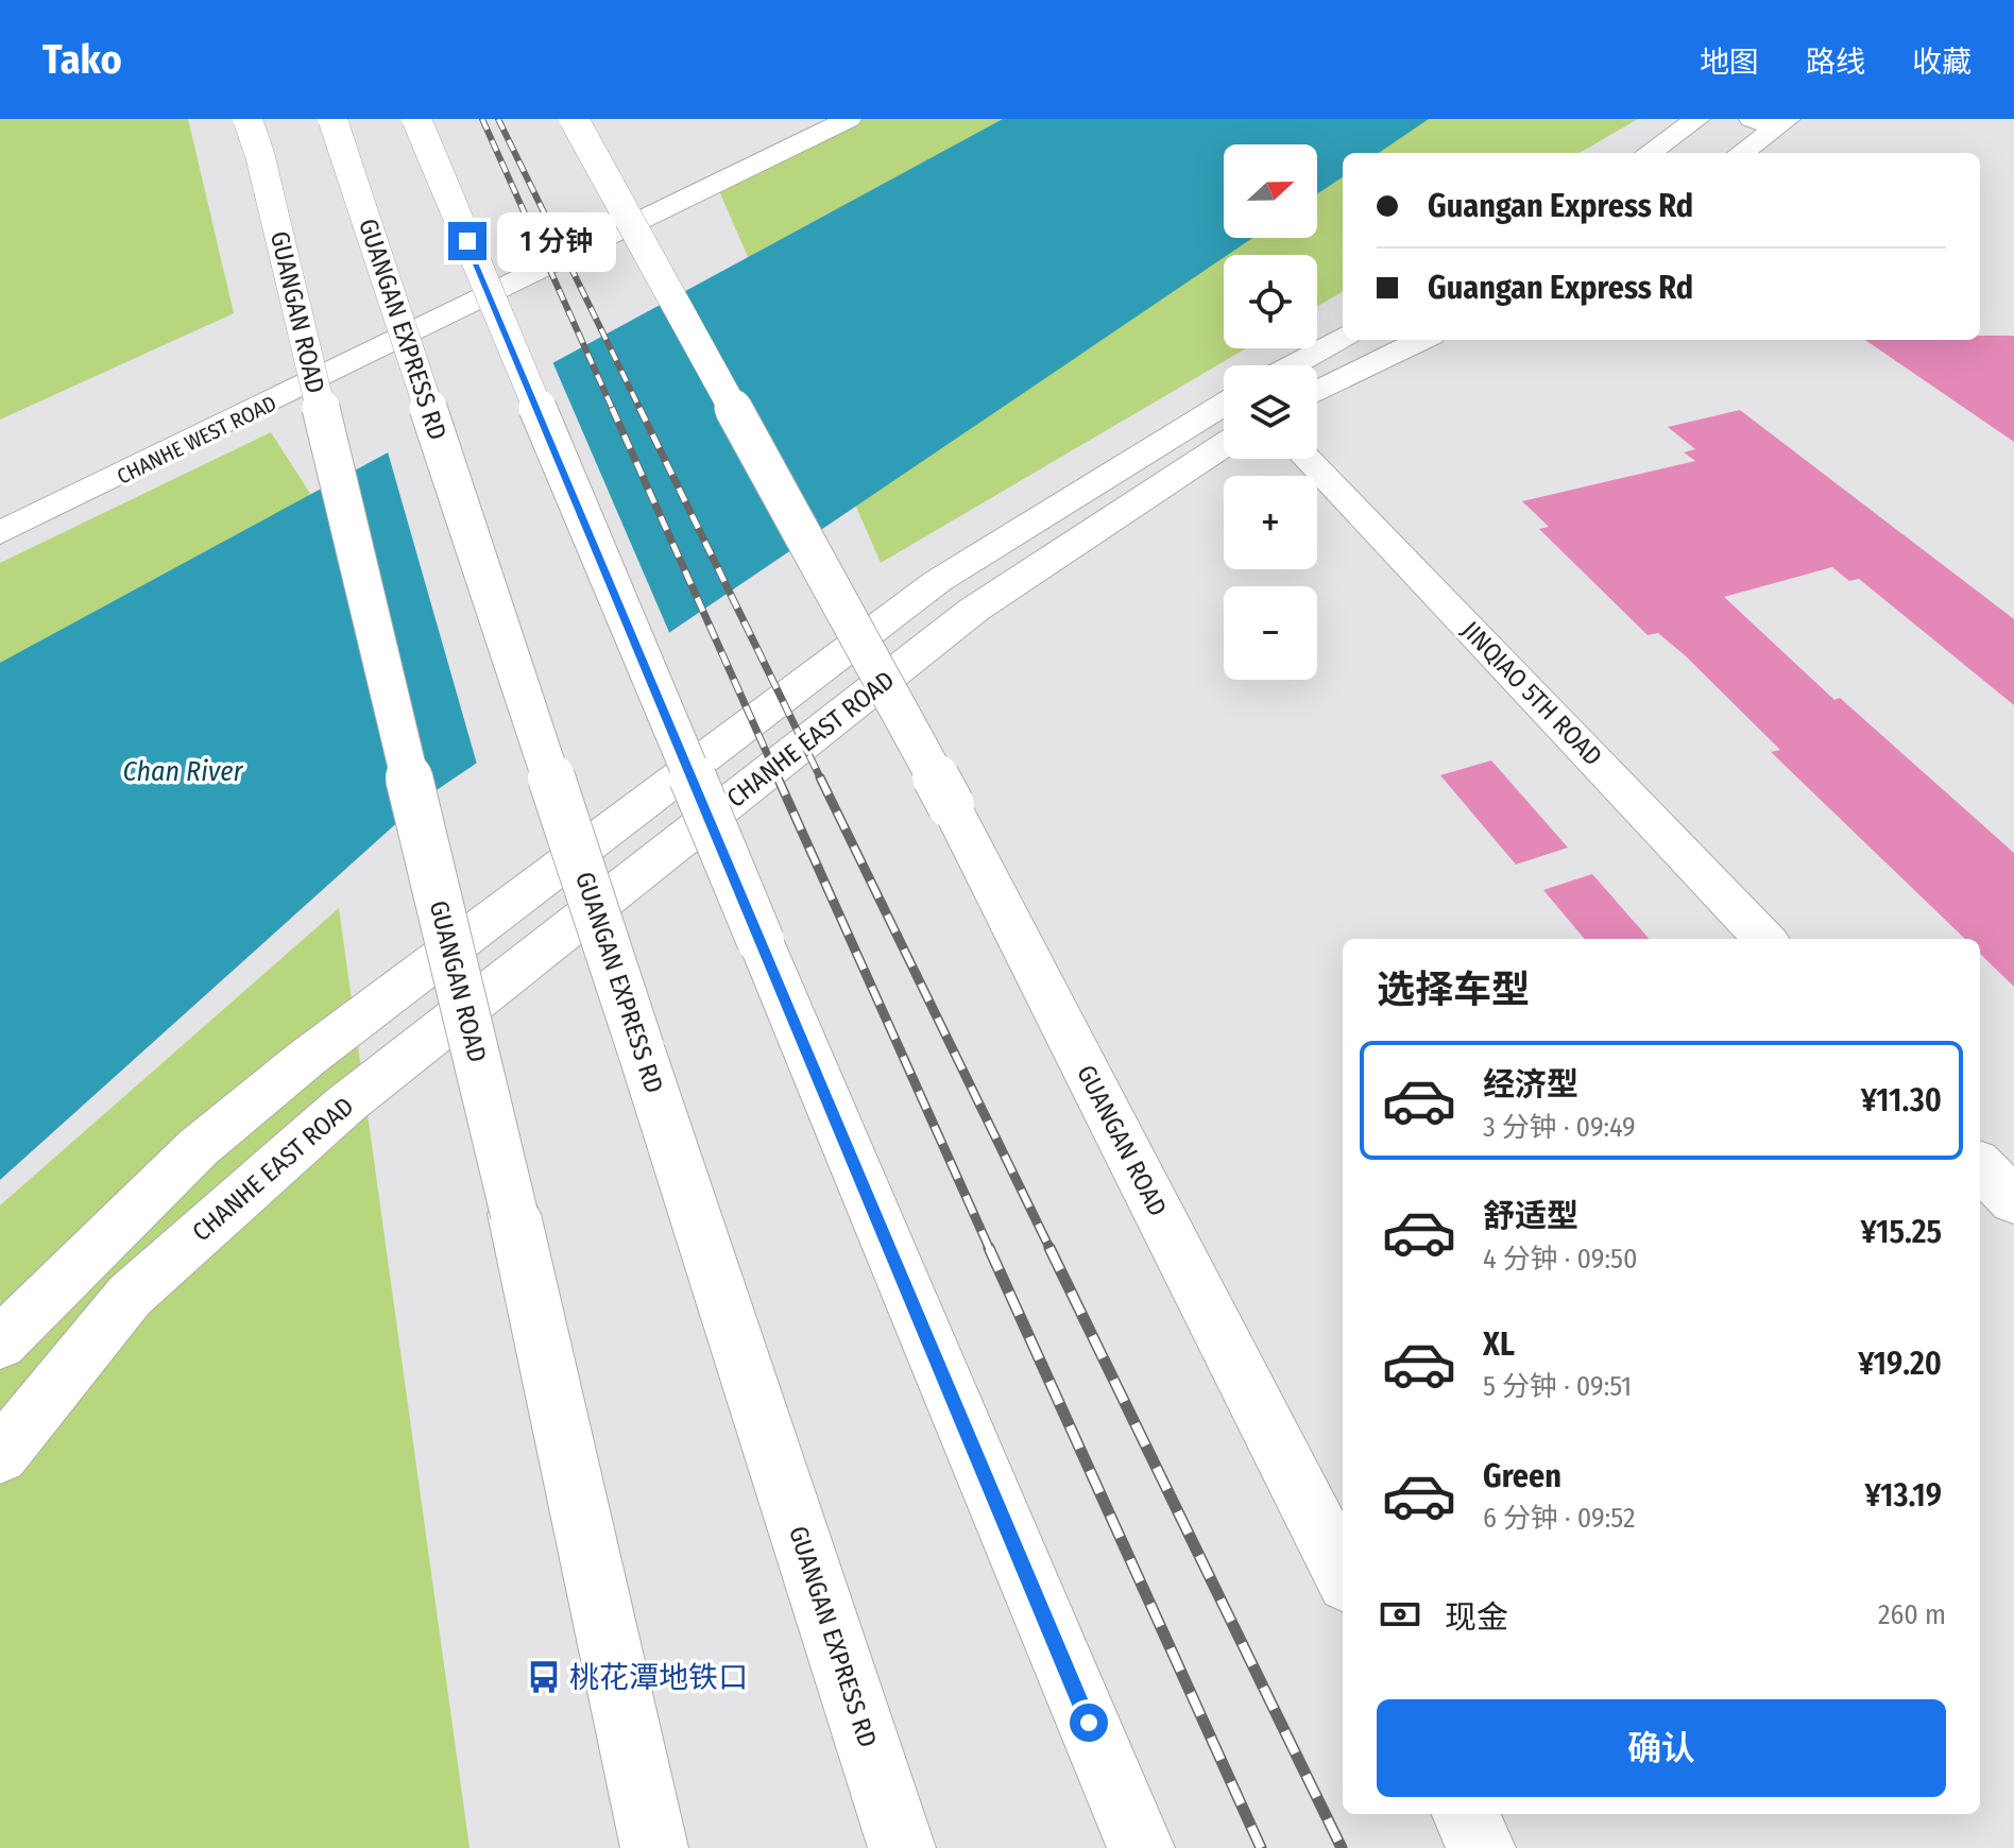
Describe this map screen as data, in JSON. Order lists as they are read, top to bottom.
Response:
{
  "streets": {
    "main road": [
      "GUANGAN ROAD",
      "GUANGAN EXPRESS RD",
      "CHANHE WEST ROAD",
      "JINQIAO 5TH ROAD",
      "CHANHE EAST ROAD"
    ]
  },
  "water": ["Chan River"],
  "places": {
    "bus stop": ["桃花潭地铁口"]
  },
  "north": "right",
  "page": {
    "header": "Tako",
    "nav": ["地图", "路线", "收藏"],
    "map_buttons": ["+", "−"],
    "banner": ["Guangan Express Rd", "Guangan Express Rd"],
    "bubble": "1 分钟",
    "heading": "选择车型",
    "list": [
      {
        "name": "经济型",
        "note": "3 分钟 · 09:49",
        "value": "¥11.30"
      },
      {
        "name": "舒适型",
        "note": "4 分钟 · 09:50",
        "value": "¥15.25"
      },
      {
        "name": "XL",
        "note": "5 分钟 · 09:51",
        "value": "¥19.20"
      },
      {
        "name": "Green",
        "note": "6 分钟 · 09:52",
        "value": "¥13.19"
      }
    ],
    "pay": ["现金", "260 m"],
    "buttons": "确认"
  }
}
